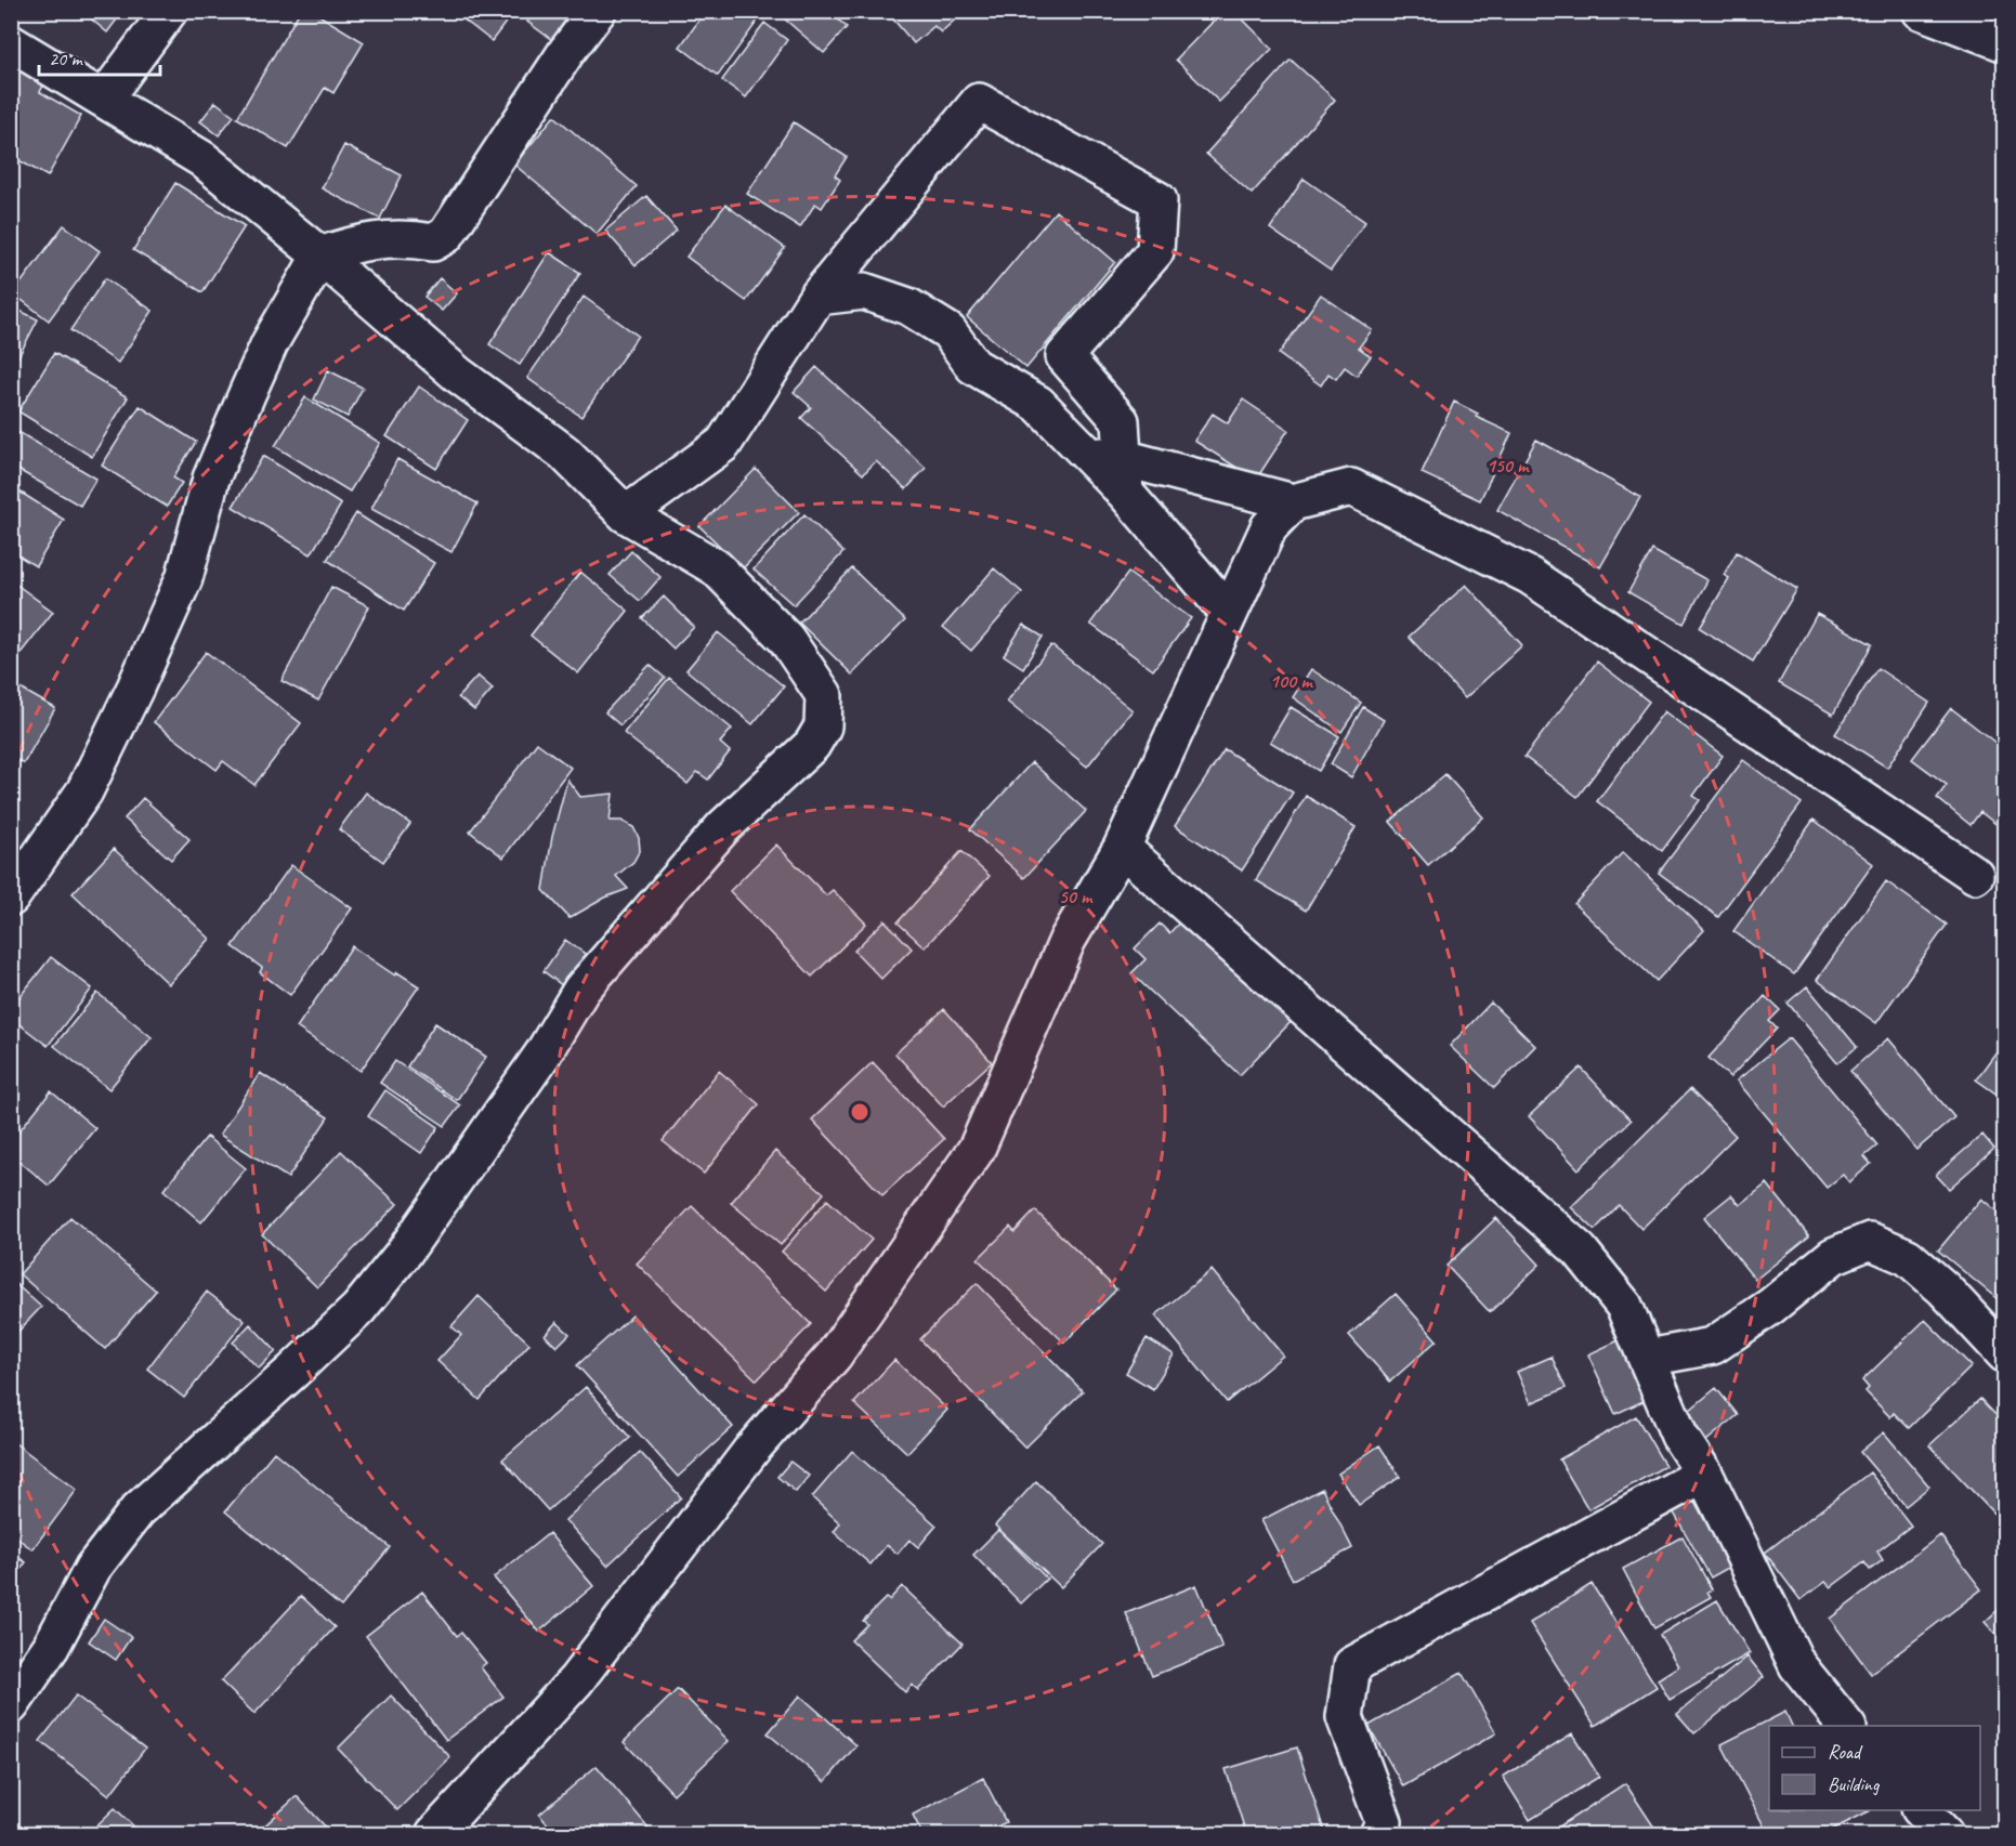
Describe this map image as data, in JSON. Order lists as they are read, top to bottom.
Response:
{
  "legend": ["Road", "Building"],
  "scale_bar": "20 m",
  "rings": ["150 m", "100 m", "50 m"]
}
